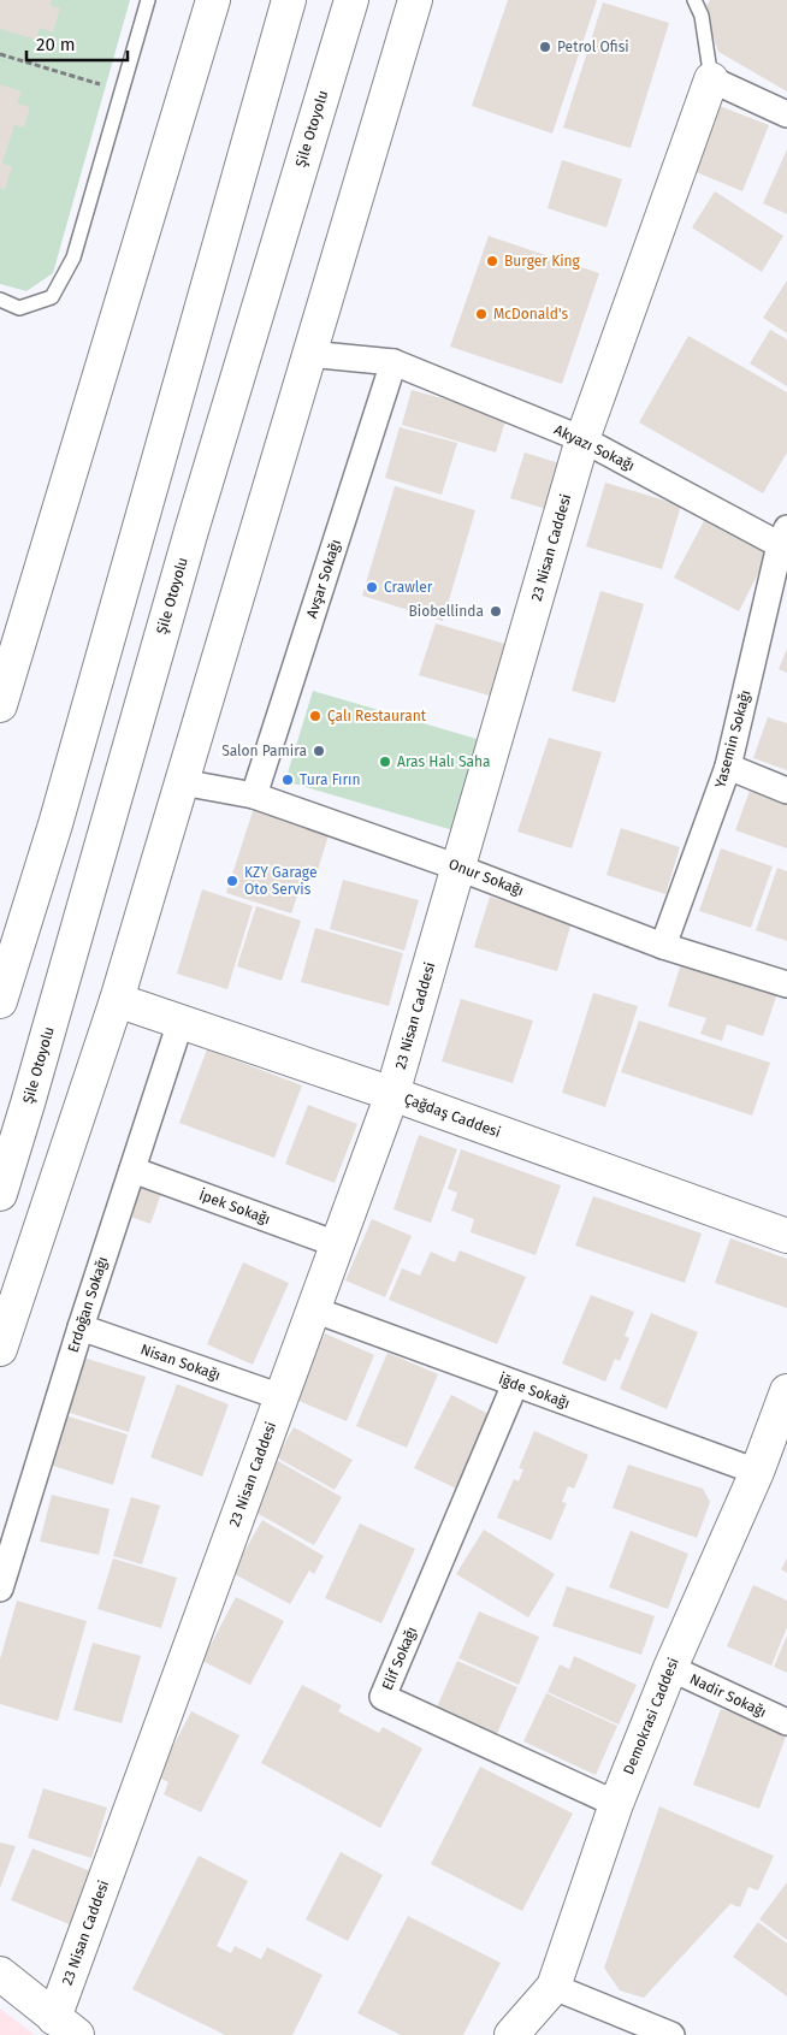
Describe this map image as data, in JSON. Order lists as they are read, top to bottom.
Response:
{
  "streets": {
    "main road": [
      "Şile Otoyolu",
      "23 Nisan Caddesi",
      "Çağdaş Caddesi",
      "Demokrasi Caddesi"
    ],
    "street": [
      "Akyazı Sokağı",
      "Avşar Sokağı",
      "Yasemin Sokağı",
      "Onur Sokağı",
      "İpek Sokağı",
      "Erdoğan Sokağı",
      "Nisan Sokağı",
      "İğde Sokağı",
      "Elif Sokağı",
      "Nadir Sokağı"
    ]
  },
  "crossings": [
    ["Akyazı Sokağı", "23 Nisan Caddesi"],
    ["Akyazı Sokağı", "Avşar Sokağı"],
    ["Akyazı Sokağı", "Yasemin Sokağı"],
    ["23 Nisan Caddesi", "Onur Sokağı"],
    ["23 Nisan Caddesi", "Çağdaş Caddesi"],
    ["23 Nisan Caddesi", "İpek Sokağı"],
    ["23 Nisan Caddesi", "Nisan Sokağı"],
    ["23 Nisan Caddesi", "İğde Sokağı"],
    ["Avşar Sokağı", "Onur Sokağı"],
    ["Yasemin Sokağı", "Onur Sokağı"],
    ["Çağdaş Caddesi", "Erdoğan Sokağı"],
    ["İpek Sokağı", "Erdoğan Sokağı"],
    ["Erdoğan Sokağı", "Nisan Sokağı"],
    ["İğde Sokağı", "Elif Sokağı"],
    ["İğde Sokağı", "Demokrasi Caddesi"],
    ["Elif Sokağı", "Demokrasi Caddesi"],
    ["Nadir Sokağı", "Demokrasi Caddesi"]
  ],
  "places": [
    "Petrol Ofisi",
    "Burger King",
    "McDonald's",
    "Crawler",
    "Biobellinda",
    "Çalı Restaurant",
    "Salon Pamira",
    "Aras Halı Saha",
    "Tura Fırın",
    "KZY Garage Oto Servis"
  ],
  "scale_bar": "20 m"
}
